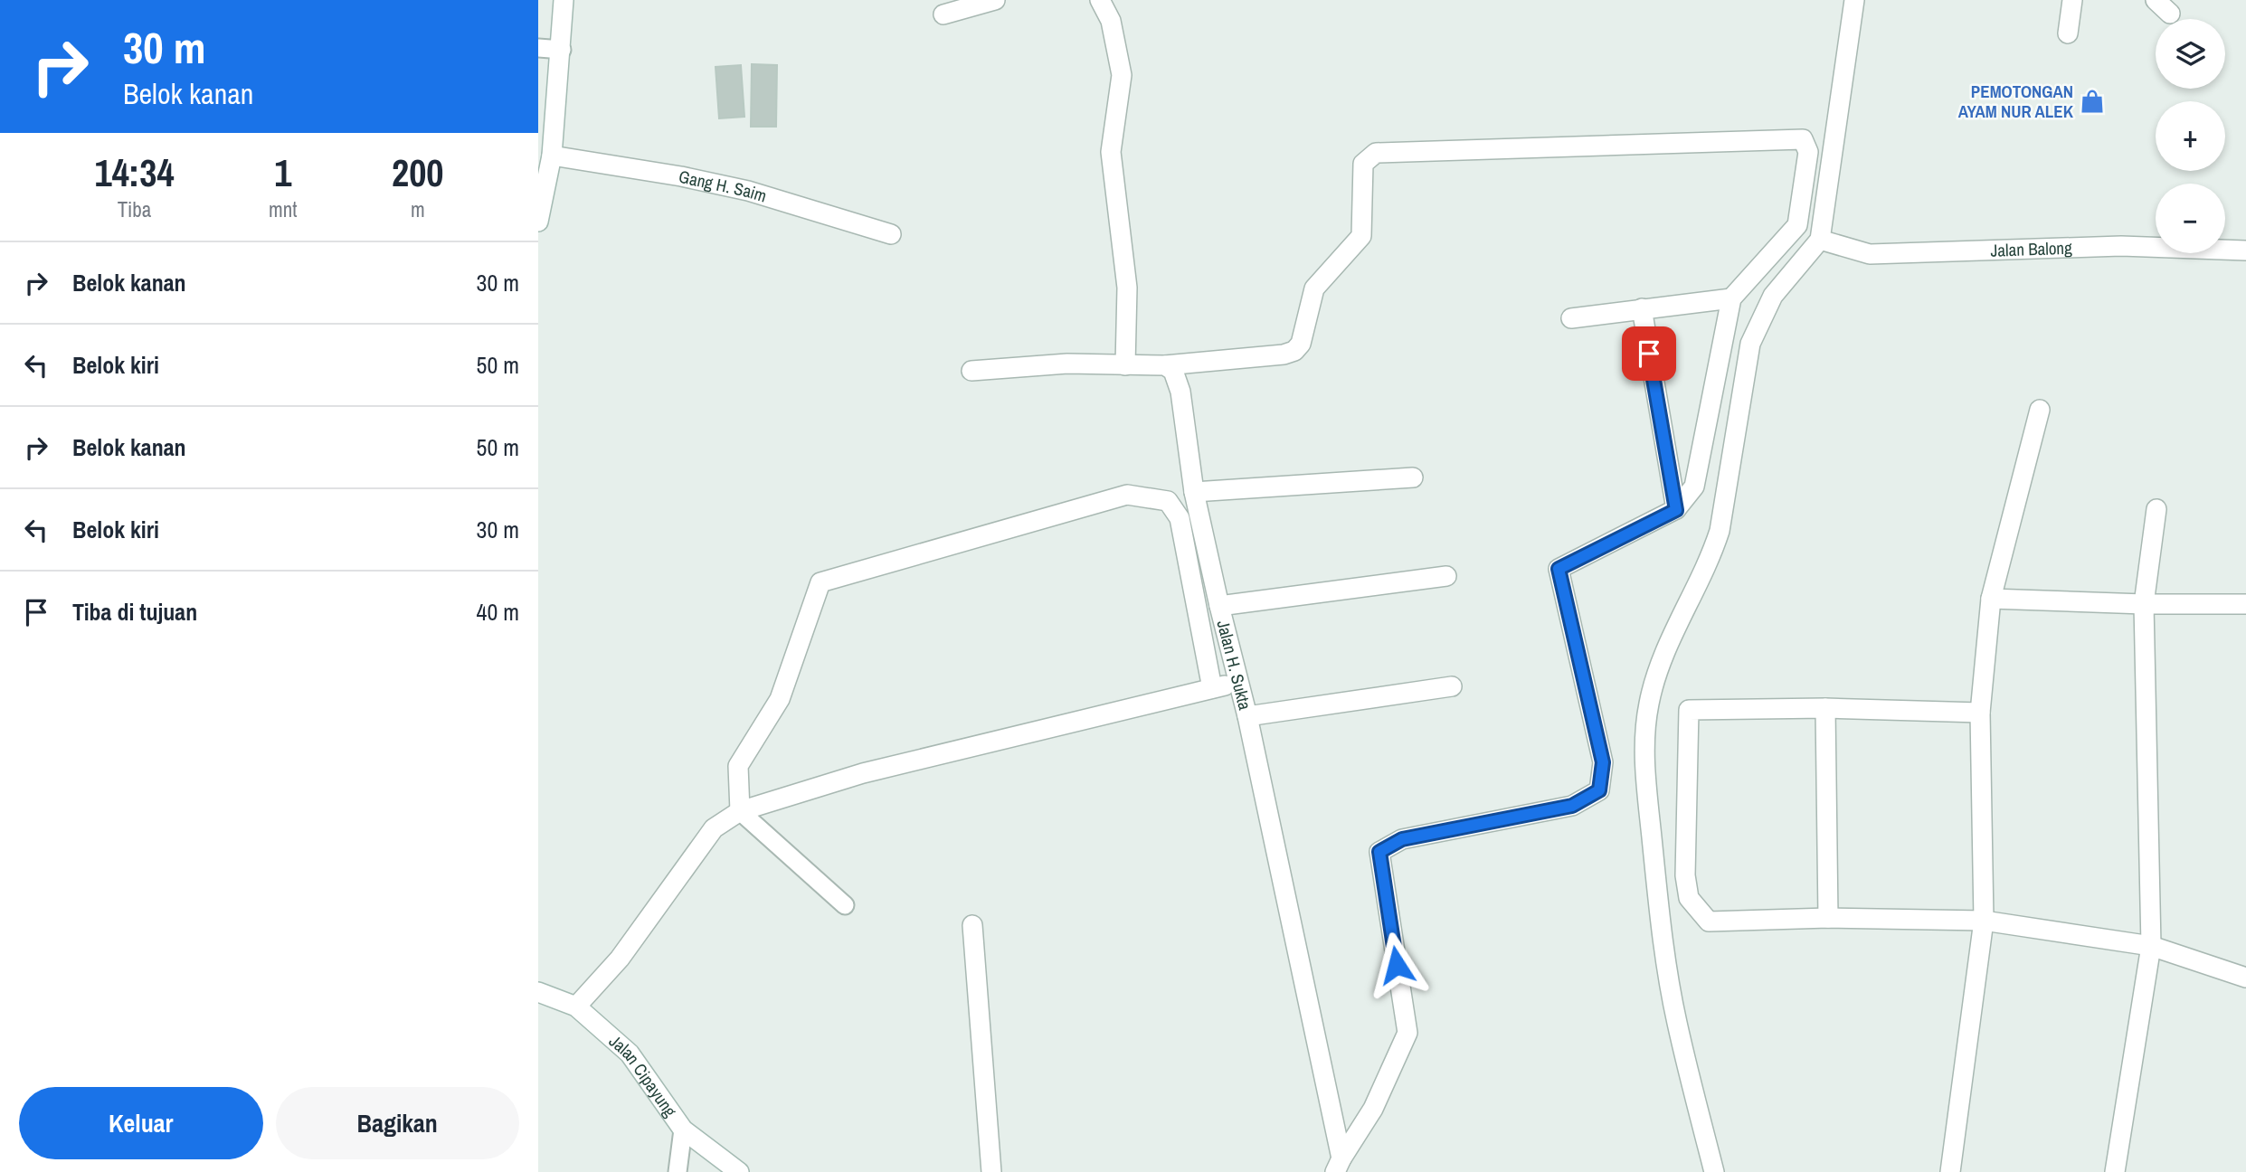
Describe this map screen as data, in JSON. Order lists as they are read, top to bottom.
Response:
{
  "streets": {
    "street": [
      "Gang H. Saim",
      "Jalan Balong",
      "Jalan H. Sukta",
      "Jalan Cipayung"
    ]
  },
  "places": {
    "shop": ["PEMOTONGAN AYAM NUR ALEK"]
  },
  "page": {
    "turn": ["30 m", "Belok kanan"],
    "map_buttons": ["+", "−"],
    "eta": [
      "14:34",
      "Tiba",
      "1",
      "mnt",
      "200",
      "m"
    ],
    "list": [
      {
        "name": "Belok kanan",
        "value": "30 m"
      },
      {
        "name": "Belok kiri",
        "value": "50 m"
      },
      {
        "name": "Belok kanan",
        "value": "50 m"
      },
      {
        "name": "Belok kiri",
        "value": "30 m"
      },
      {
        "name": "Tiba di tujuan",
        "value": "40 m"
      }
    ],
    "buttons": ["Keluar", "Bagikan"]
  }
}
